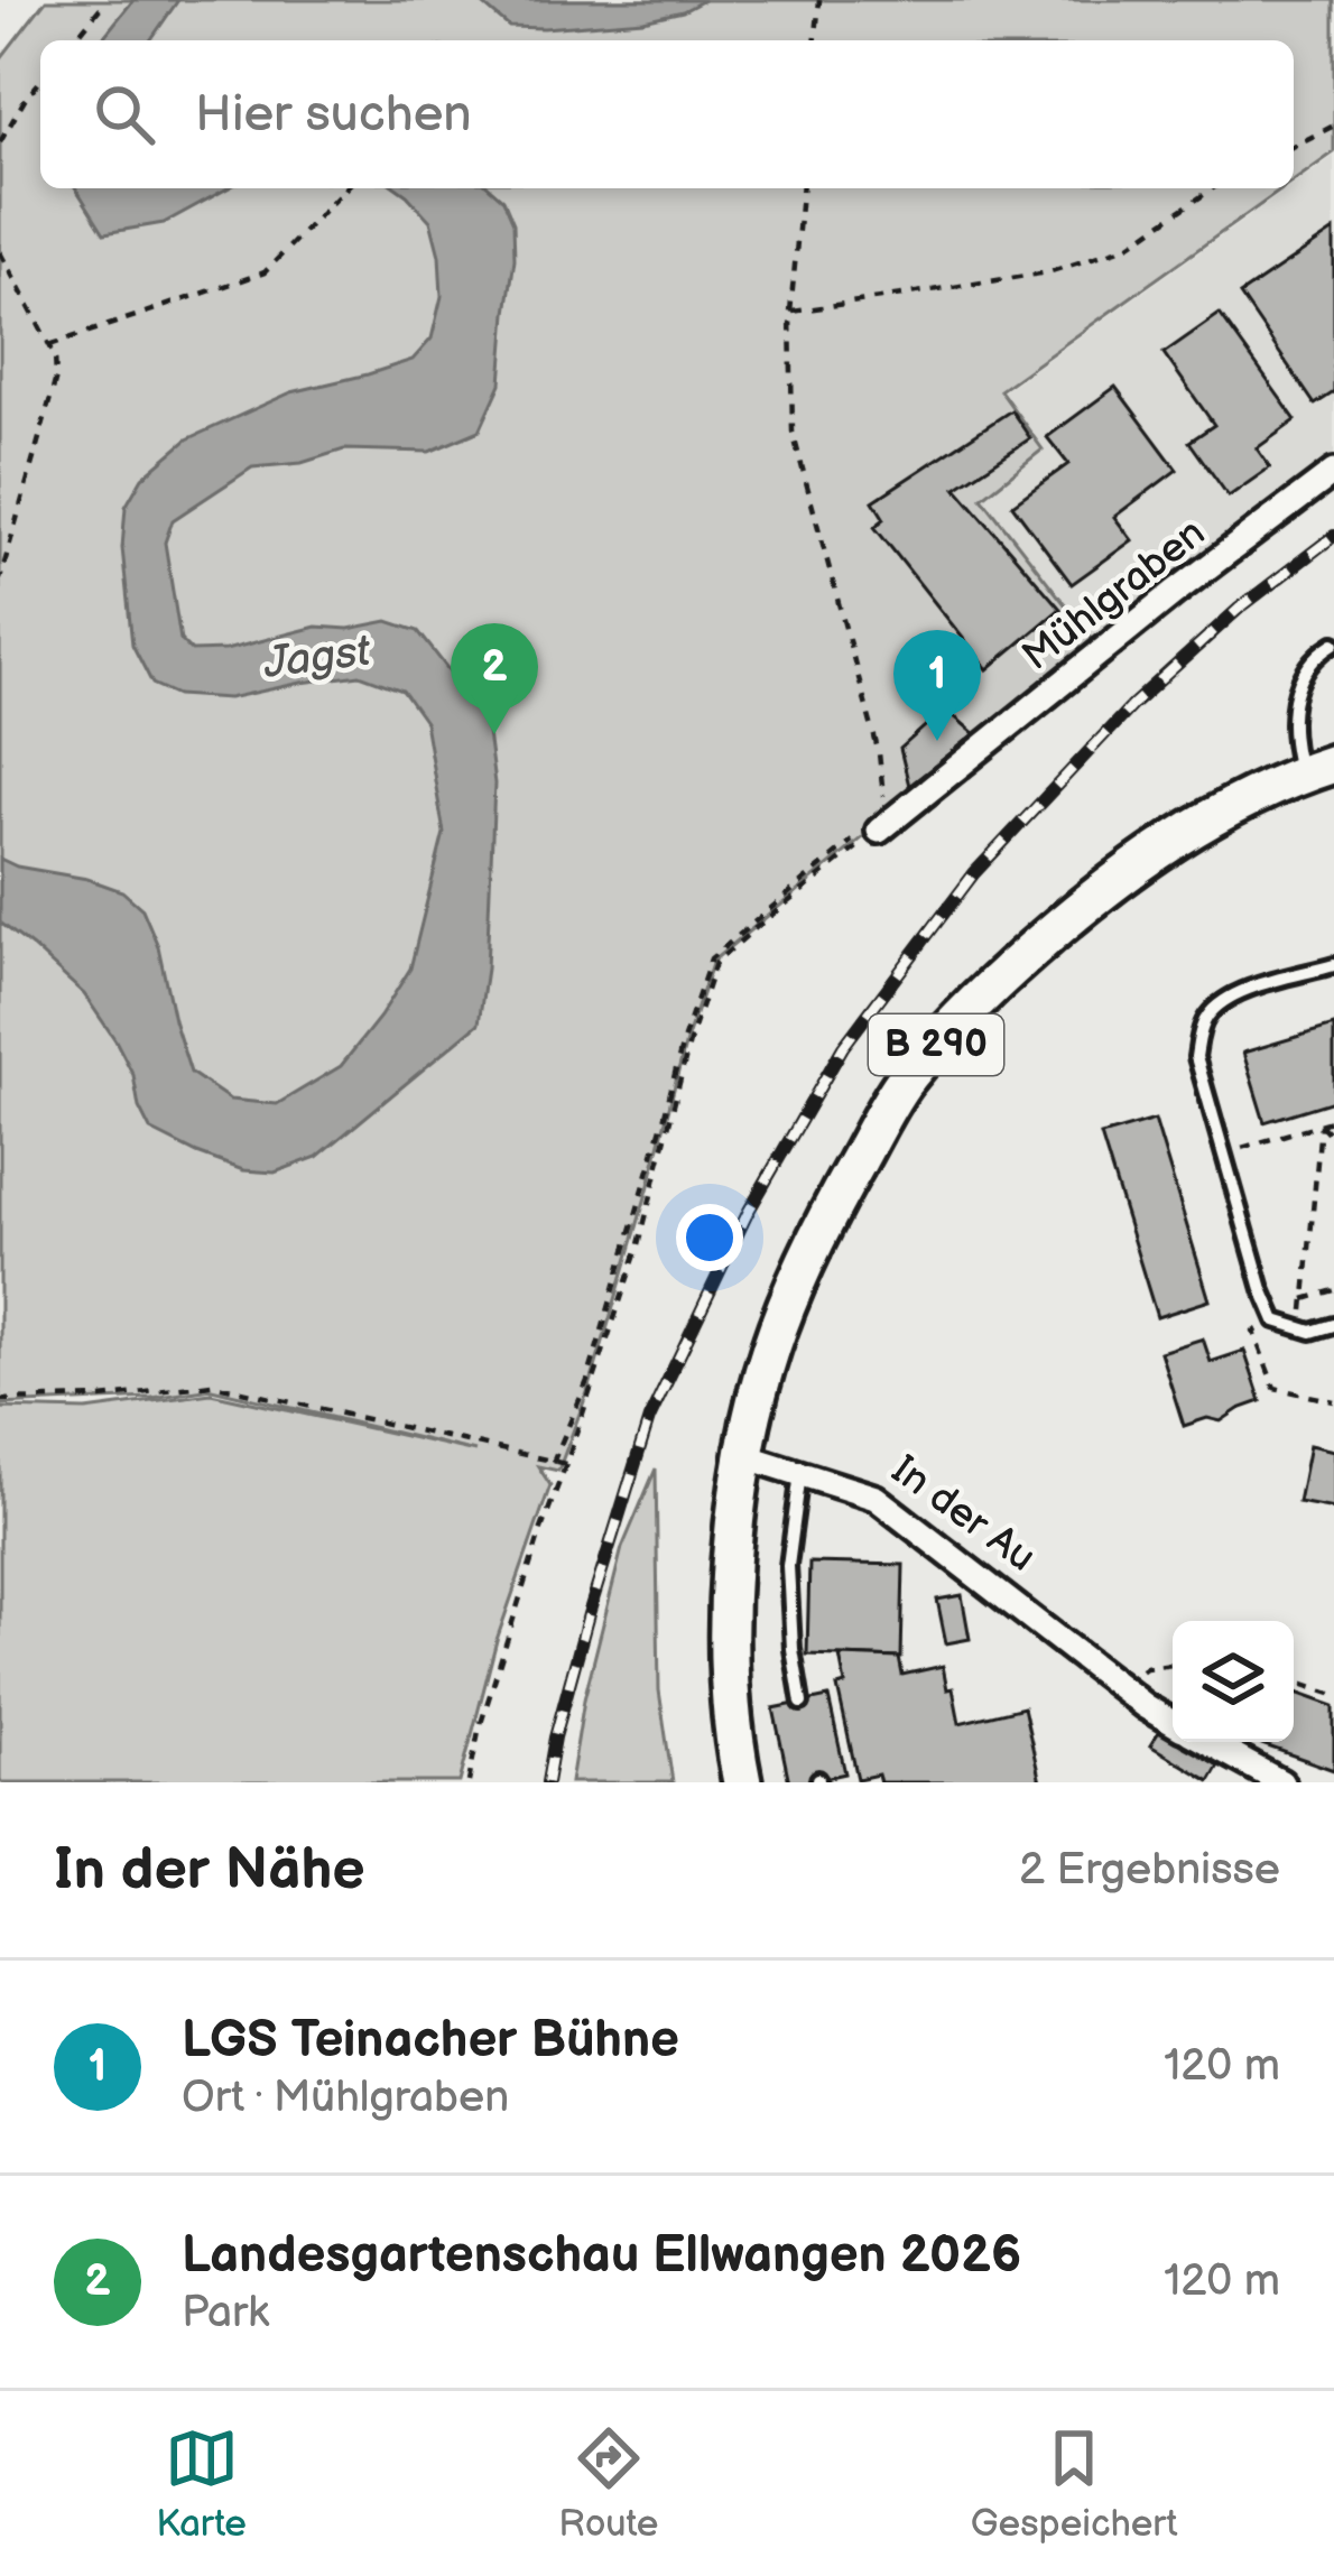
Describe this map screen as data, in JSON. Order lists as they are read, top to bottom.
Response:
{
  "streets": {
    "main road": ["B 290"],
    "street": ["Mühlgraben", "In der Au"]
  },
  "crossings": [
    ["B 290", "In der Au"]
  ],
  "water": ["Jagst"],
  "page": {
    "search": "Hier suchen",
    "pins": ["2", "1"],
    "heading": ["In der Nähe", "2 Ergebnisse"],
    "list": [
      {
        "mark": "1",
        "name": "LGS Teinacher Bühne",
        "note": "Ort · Mühlgraben",
        "value": "120 m"
      },
      {
        "mark": "2",
        "name": "Landesgartenschau Ellwangen 2026",
        "note": "Park",
        "value": "120 m"
      }
    ],
    "nav": ["Karte", "Route", "Gespeichert"]
  }
}
